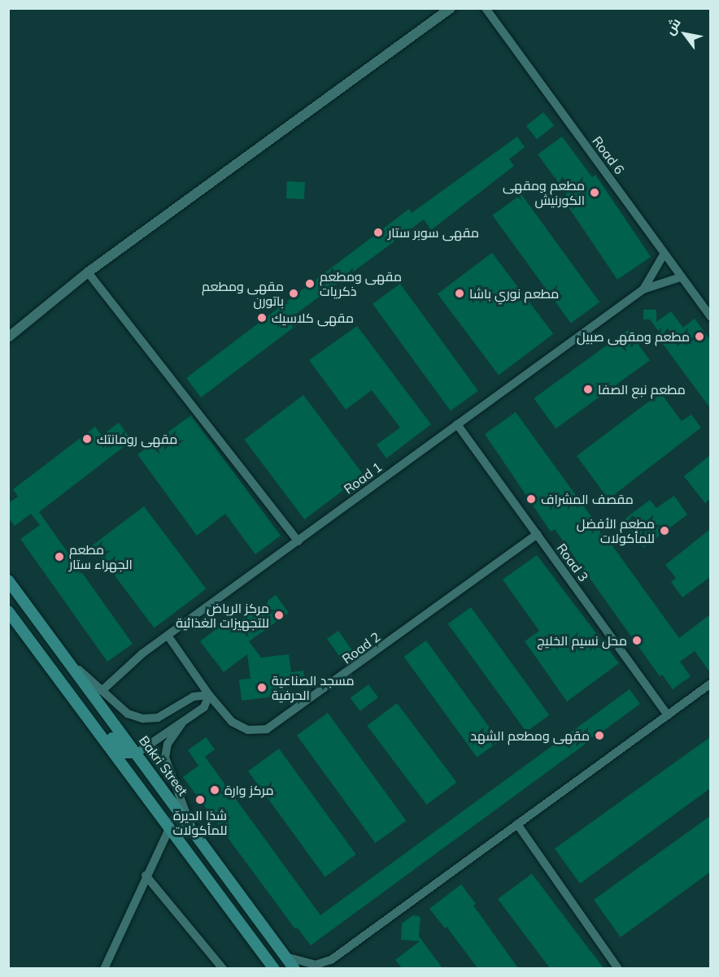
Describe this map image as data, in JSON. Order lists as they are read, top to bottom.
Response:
{
  "streets": {
    "main road": ["Bakri Street"],
    "street": [
      "Road 6",
      "Road 1",
      "Road 3",
      "Road 2"
    ]
  },
  "crossings": [
    ["Road 6", "Road 1"],
    ["Road 1", "Road 3"],
    ["Road 1", "Road 2"],
    ["Road 3", "Road 2"]
  ],
  "places": [
    "مطعم ومقهى الكورنيش",
    "مقهى سوبر ستار",
    "مقهى ومطعم ذكريات",
    "مقهى ومطعم باتورن",
    "مطعم نوري باشا",
    "مقهى كلاسيك",
    "مطعم ومقهى صبيل",
    "مطعم نبع الصفا",
    "مقهى رومانتك",
    "مقصف المشراف",
    "مطعم الأفضل للمأكولات",
    "مطعم الجهراء ستار",
    "مركز الرياض للتجهيزات الغذائية",
    "محل نسيم الخليج",
    "مسجد الصناعية الحرفية",
    "مقهى ومطعم الشهد",
    "مركز وارة",
    "شذا الديرة للمأكولات"
  ],
  "north": "top left"
}
